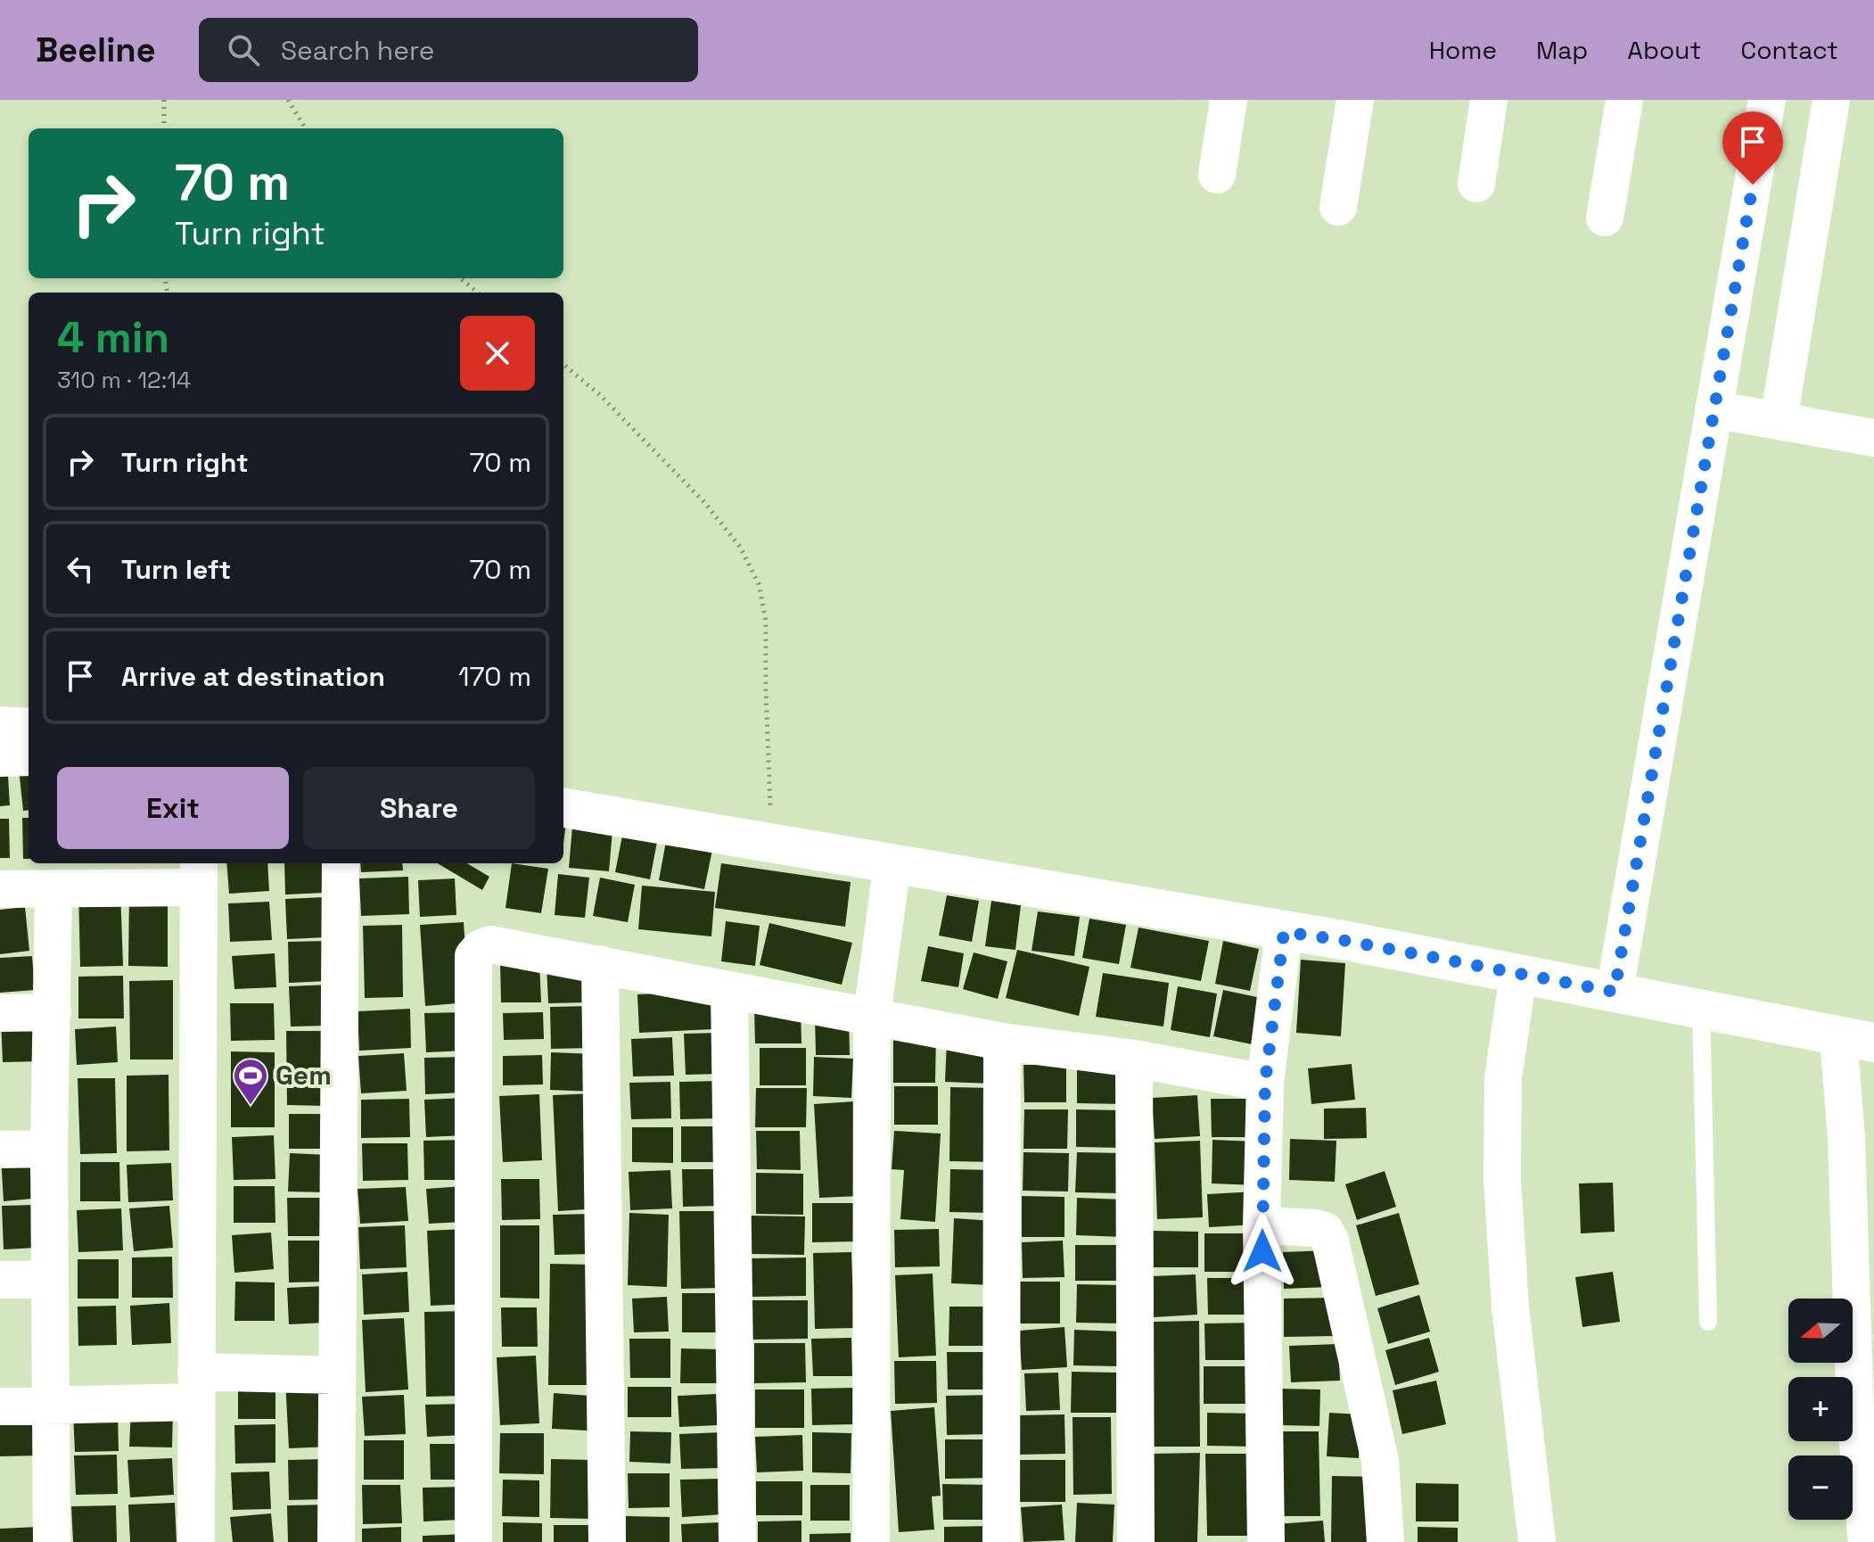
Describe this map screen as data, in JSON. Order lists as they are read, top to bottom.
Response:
{
  "places": {
    "sports": ["Gem"]
  },
  "north": "left",
  "page": {
    "header": "Beeline",
    "search": "Search here",
    "nav": [
      "Home",
      "Map",
      "About",
      "Contact"
    ],
    "turn": ["70 m", "Turn right"],
    "heading": ["4 min", "310 m · 12:14"],
    "list": [
      {
        "name": "Turn right",
        "value": "70 m"
      },
      {
        "name": "Turn left",
        "value": "70 m"
      },
      {
        "name": "Arrive at destination",
        "value": "170 m"
      }
    ],
    "buttons": ["Exit", "Share"],
    "map_buttons": ["+", "−"]
  }
}
